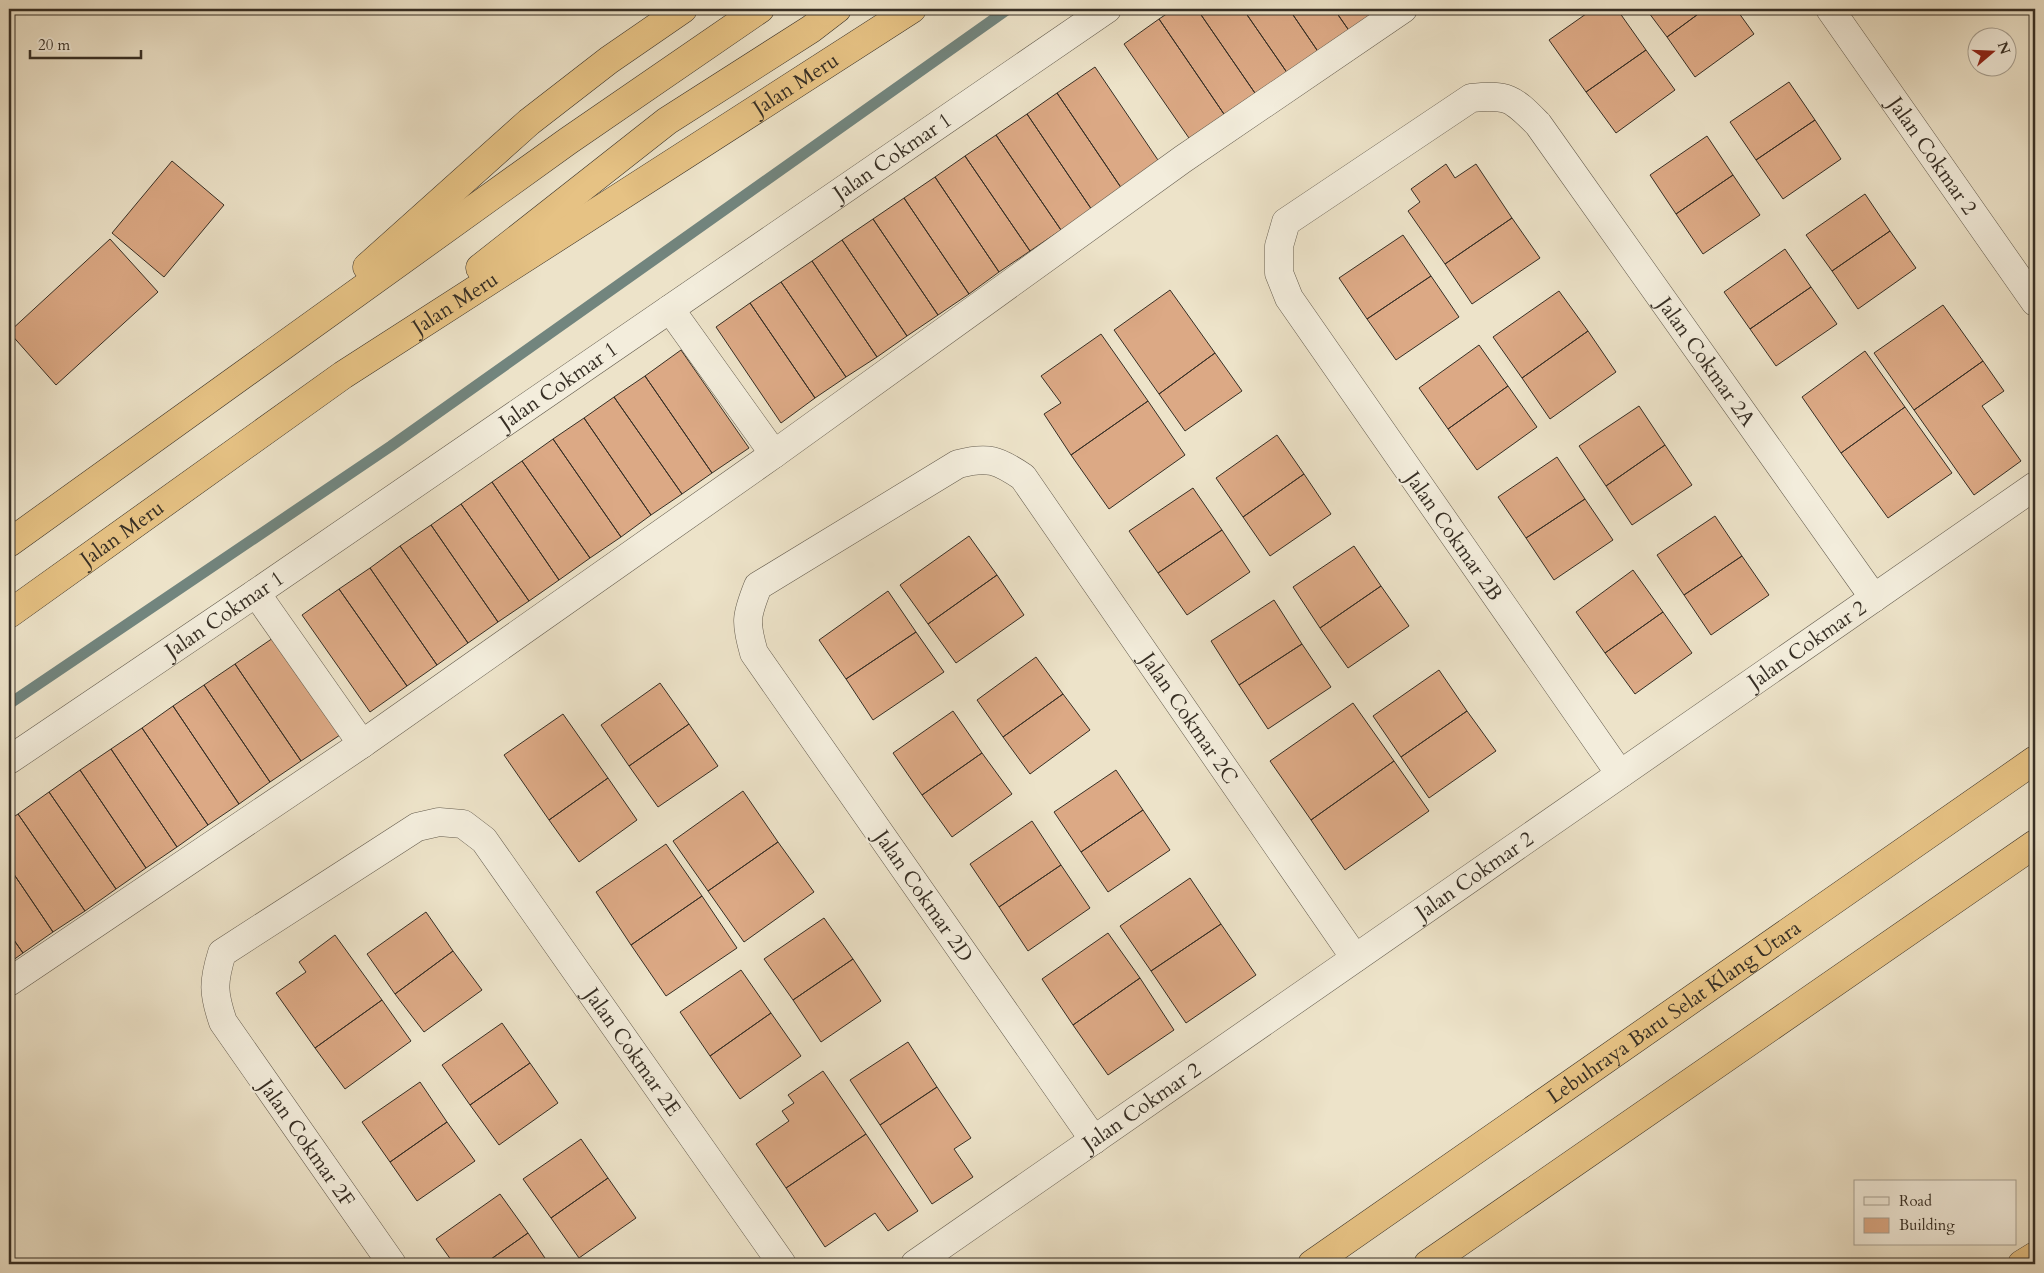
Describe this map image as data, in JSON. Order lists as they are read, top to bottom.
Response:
{
  "streets": {
    "highway": ["Jalan Meru", "Lebuhraya Baru Selat Klang Utara"],
    "street": [
      "Jalan Cokmar 2",
      "Jalan Cokmar 1",
      "Jalan Cokmar 2A",
      "Jalan Cokmar 2B",
      "Jalan Cokmar 2C",
      "Jalan Cokmar 2D",
      "Jalan Cokmar 2E",
      "Jalan Cokmar 2F"
    ]
  },
  "crossings": [
    ["Jalan Cokmar 2", "Jalan Cokmar 2A"],
    ["Jalan Cokmar 2", "Jalan Cokmar 2B"],
    ["Jalan Cokmar 2", "Jalan Cokmar 2C"],
    ["Jalan Cokmar 2", "Jalan Cokmar 2D"],
    ["Jalan Cokmar 2A", "Jalan Cokmar 2B"],
    ["Jalan Cokmar 2C", "Jalan Cokmar 2D"],
    ["Jalan Cokmar 2E", "Jalan Cokmar 2F"]
  ],
  "legend": ["Road", "Building"],
  "scale_bar": "20 m",
  "north": "right"
}
